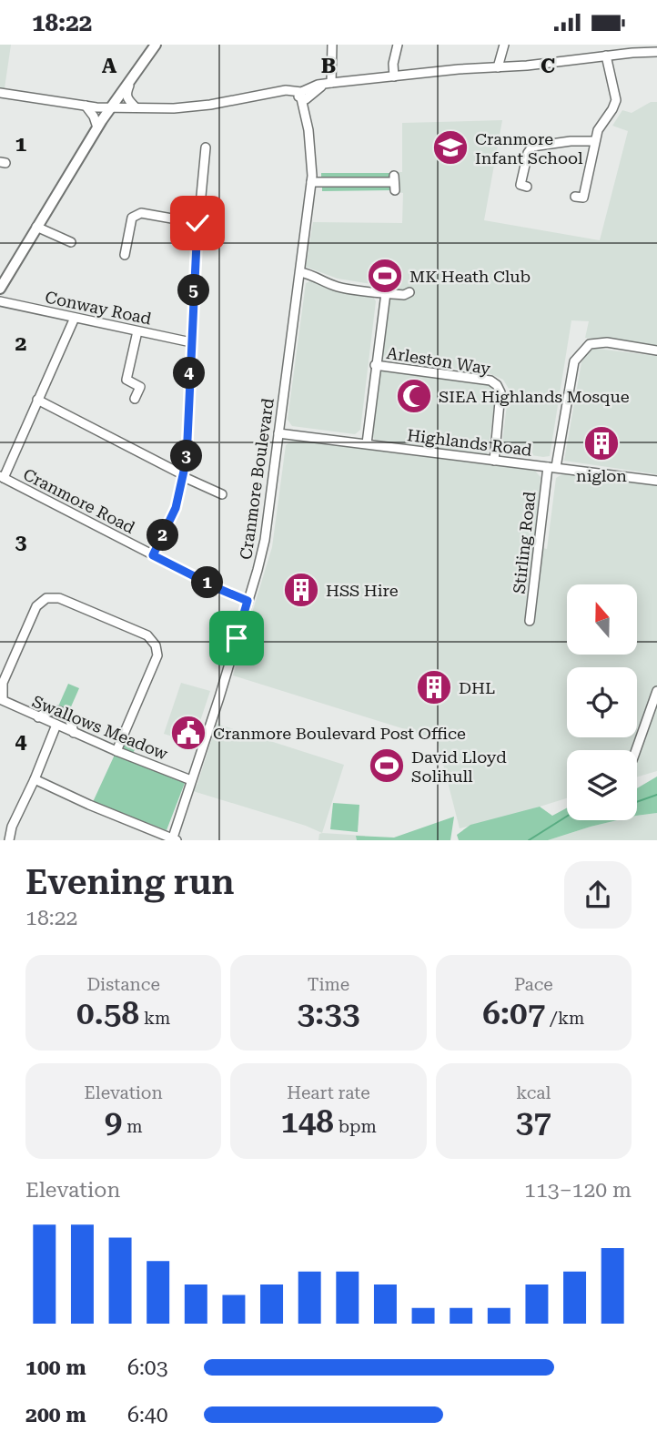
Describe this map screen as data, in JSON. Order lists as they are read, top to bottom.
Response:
{
  "streets": {
    "street": [
      "Conway Road",
      "Arleston Way",
      "Highlands Road",
      "Cranmore Boulevard",
      "Cranmore Road",
      "Stirling Road",
      "Swallows Meadow"
    ]
  },
  "crossings": [
    ["Arleston Way", "Highlands Road"],
    ["Highlands Road", "Cranmore Boulevard"],
    ["Highlands Road", "Stirling Road"],
    ["Cranmore Boulevard", "Cranmore Road"],
    ["Cranmore Boulevard", "Swallows Meadow"]
  ],
  "places": {
    "school or university": ["Cranmore Infant School"],
    "sports": ["MK Heath Club", "David Lloyd Solihull"],
    "mosque": ["SIEA Highlands Mosque"],
    "building": ["niglon", "HSS Hire", "DHL"],
    "public building": ["Cranmore Boulevard Post Office"]
  },
  "north": "top",
  "page": {
    "status": "18:22",
    "pins": [
      "5",
      "4",
      "3",
      "2",
      "1"
    ],
    "heading": ["Evening run", "18:22"],
    "stats": [
      ["Distance", "0.58 km"],
      ["Time", "3:33"],
      ["Pace", "6:07 /km"],
      ["Elevation", "9 m"],
      ["Heart rate", "148 bpm"],
      ["kcal", "37"]
    ],
    "chart": ["Elevation", "113–120 m"],
    "list": [
      {
        "name": "100 m",
        "note": "6:03"
      },
      {
        "name": "200 m",
        "note": "6:40"
      }
    ]
  },
  "grid": {
    "columns": ["A", "B", "C"],
    "rows": [
      "1",
      "2",
      "3",
      "4"
    ]
  }
}
